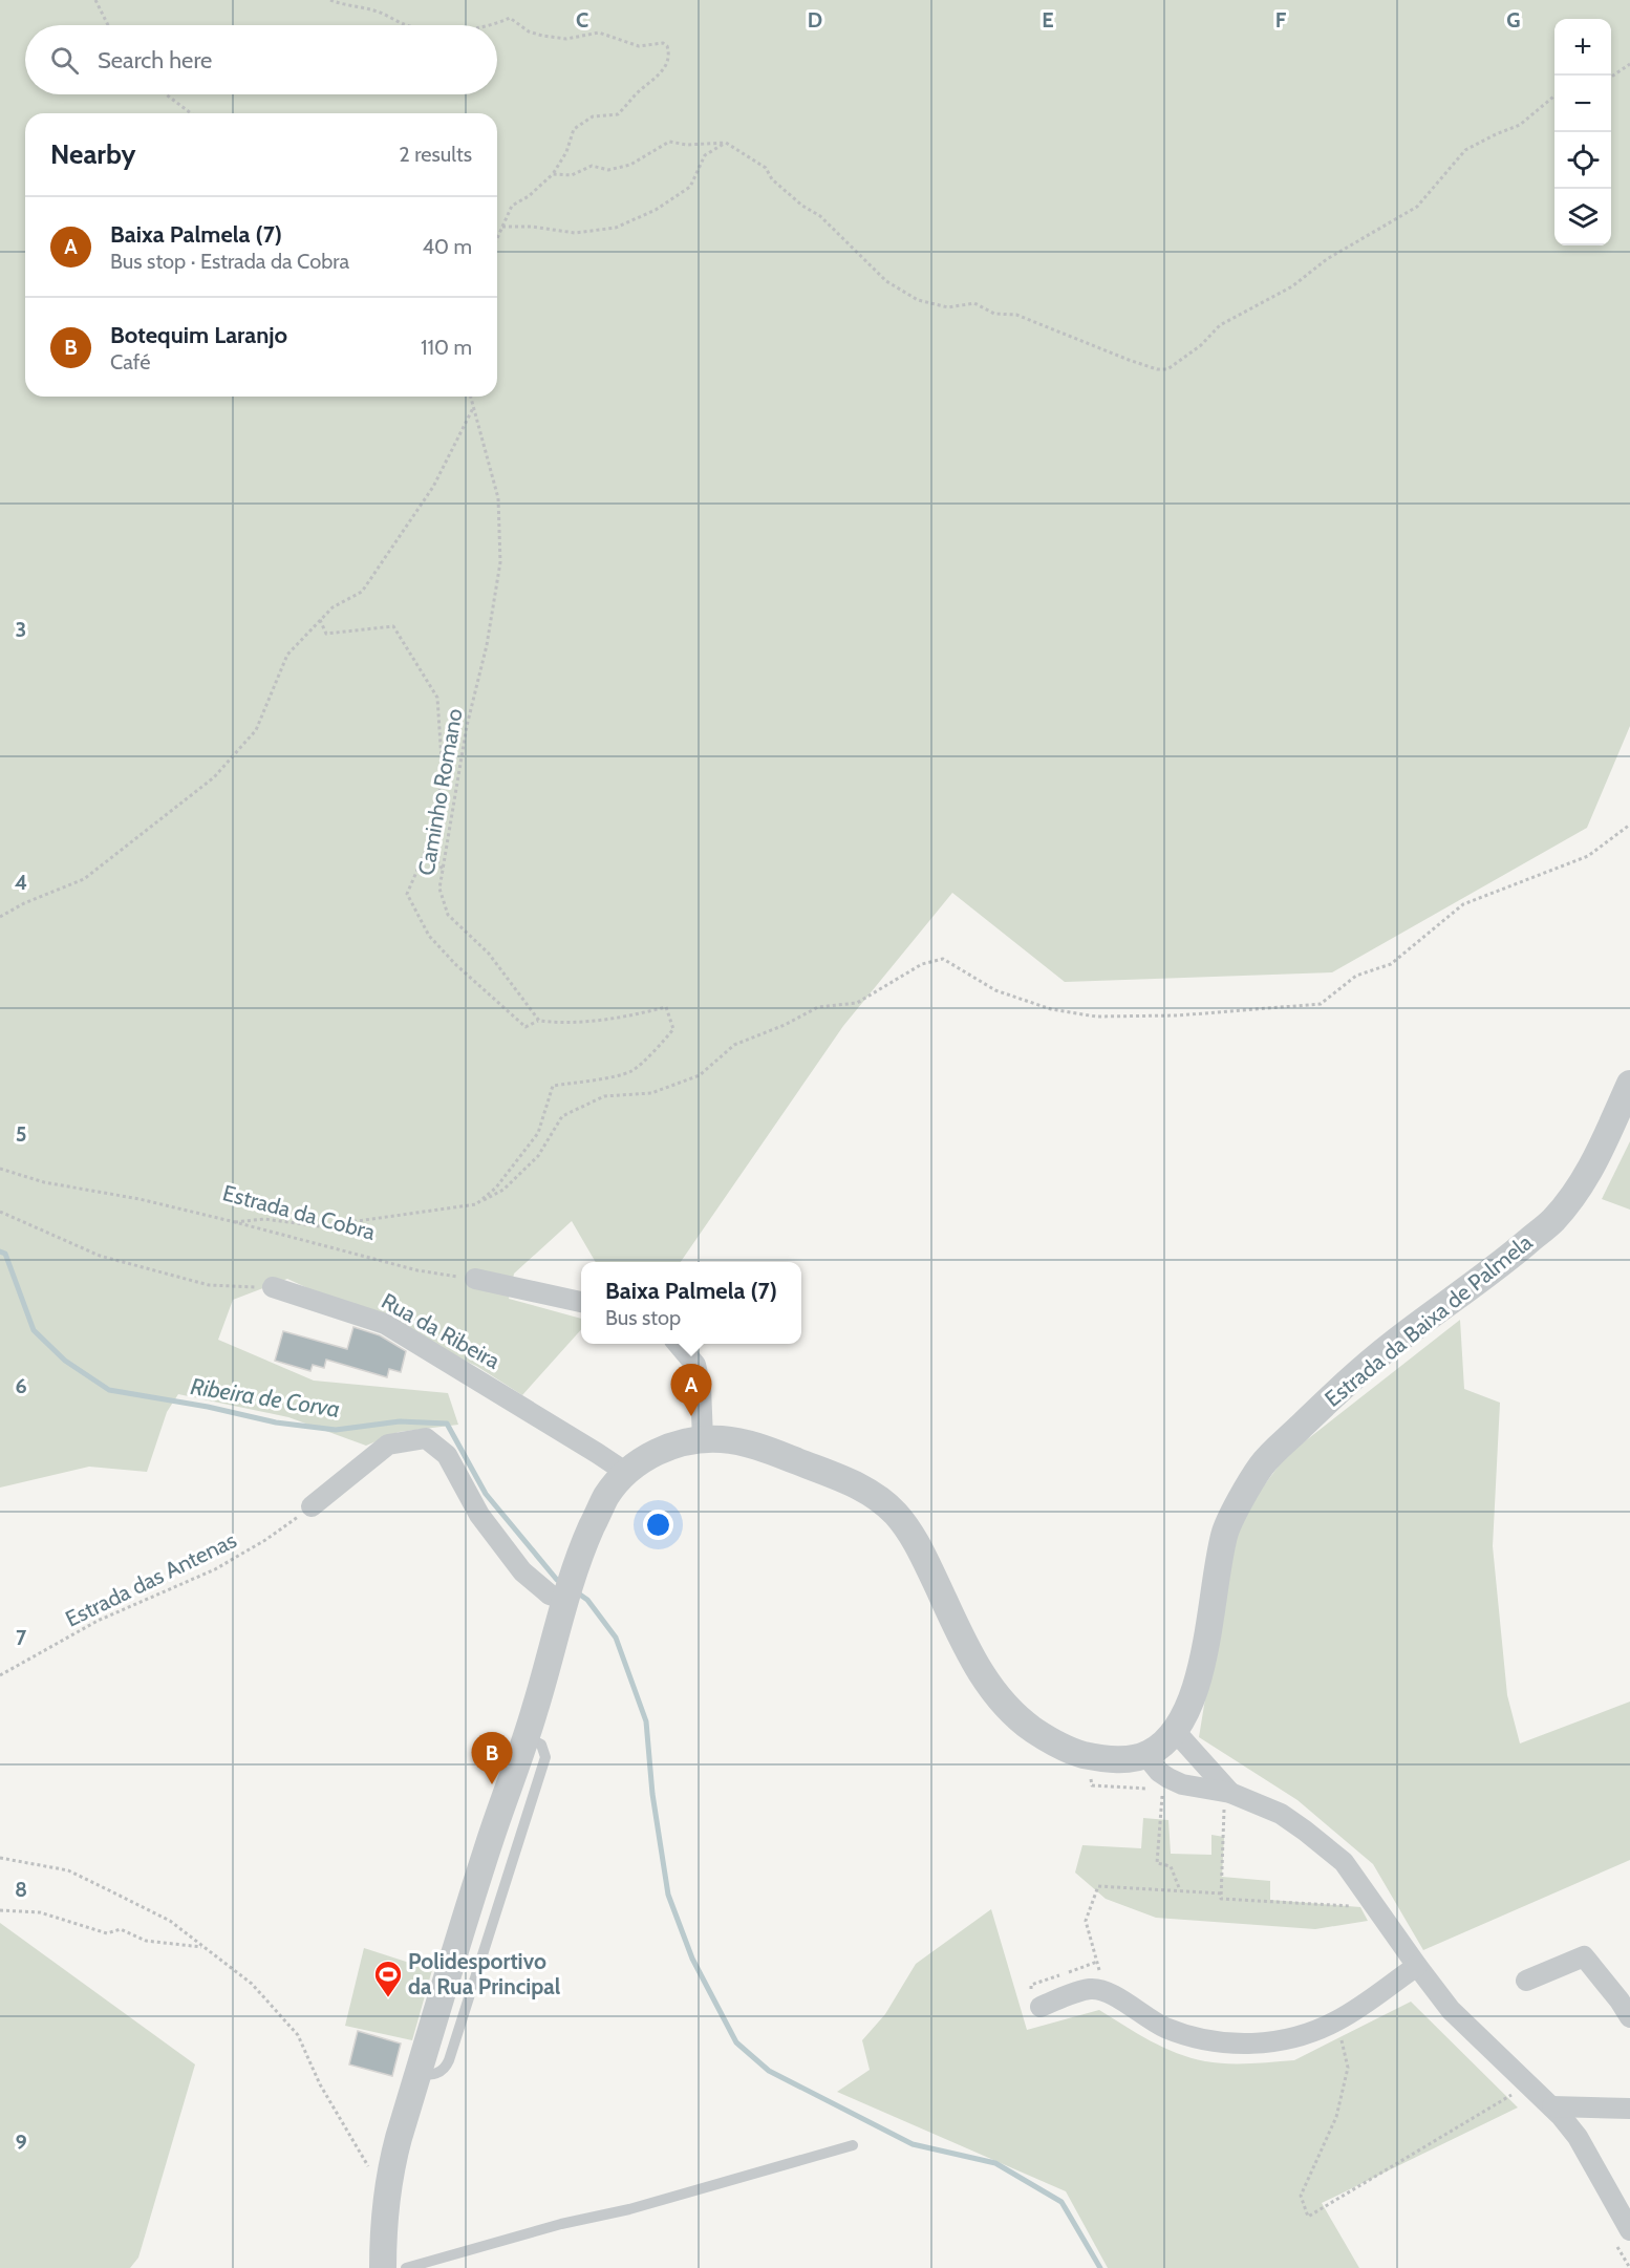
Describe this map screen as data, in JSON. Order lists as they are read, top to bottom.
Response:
{
  "streets": {
    "street": ["Estrada da Baixa de Palmela", "Rua da Ribeira"],
    "path": ["Caminho Romano", "Estrada da Cobra", "Estrada das Antenas"]
  },
  "crossings": [
    ["Estrada da Baixa de Palmela", "Rua da Ribeira"]
  ],
  "water": ["Ribeira de Corva"],
  "places": {
    "sports": ["Polidesportivo da Rua Principal"]
  },
  "page": {
    "map_buttons": ["+", "−"],
    "search": "Search here",
    "heading": ["Nearby", "2 results"],
    "list": [
      {
        "mark": "A",
        "name": "Baixa Palmela (7)",
        "note": "Bus stop · Estrada da Cobra",
        "value": "40 m"
      },
      {
        "mark": "B",
        "name": "Botequim Laranjo",
        "note": "Café",
        "value": "110 m"
      }
    ],
    "popup": ["Baixa Palmela (7)", "Bus stop"],
    "pins": ["A", "B"]
  },
  "grid": {
    "columns": [
      "C",
      "D",
      "E",
      "F",
      "G"
    ],
    "rows": [
      "3",
      "4",
      "5",
      "6",
      "7",
      "8",
      "9"
    ]
  }
}
